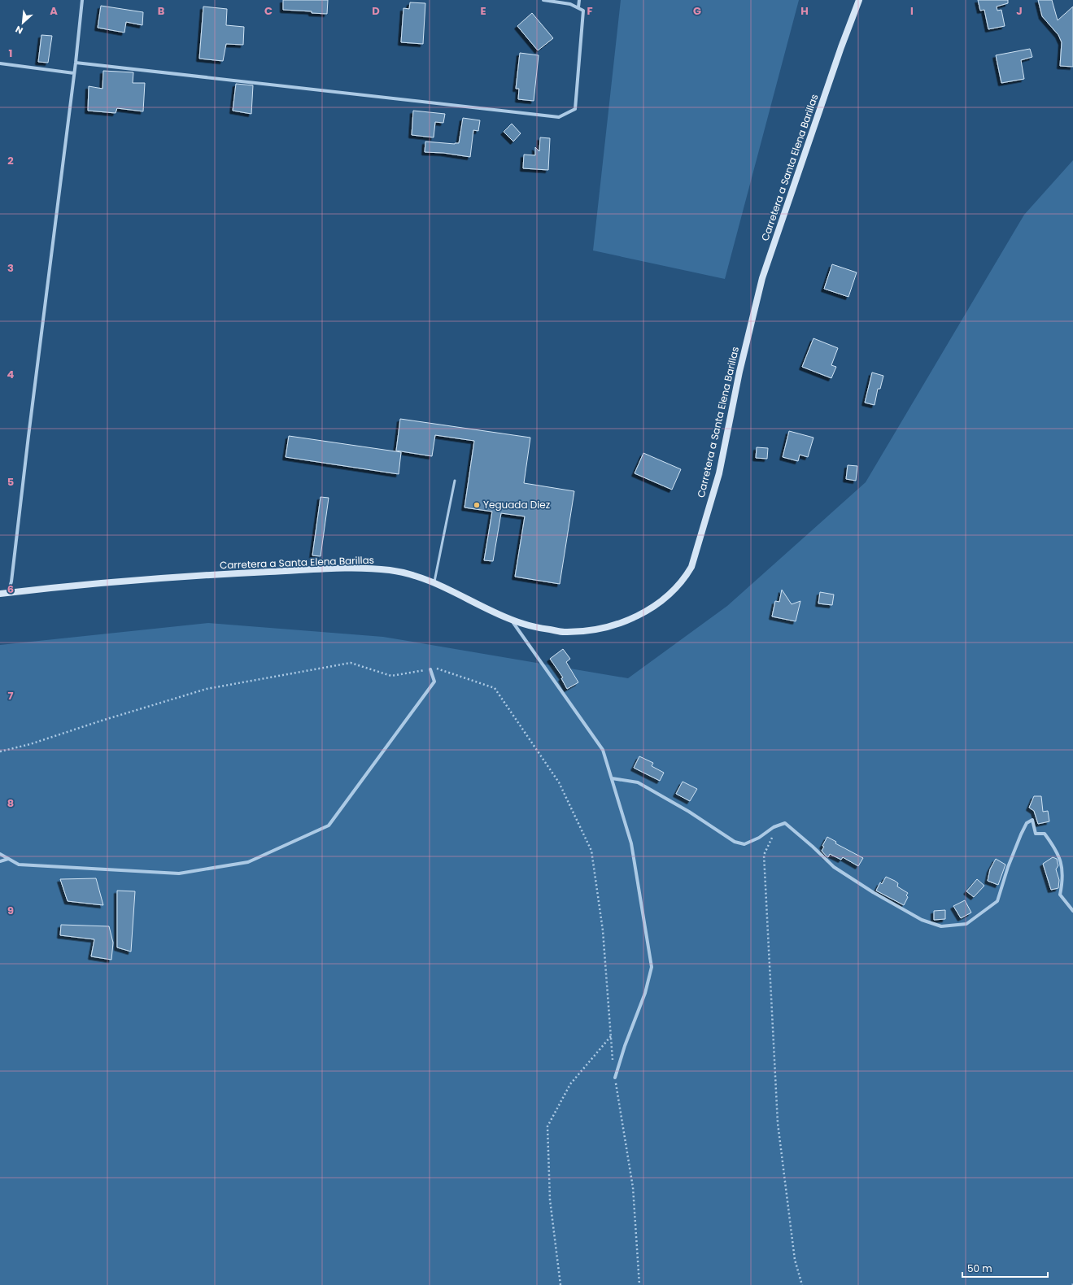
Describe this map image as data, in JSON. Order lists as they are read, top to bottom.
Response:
{
  "streets": {
    "main road": ["Carretera a Santa Elena Barillas"]
  },
  "places": ["Yeguada Diez"],
  "scale_bar": "50 m",
  "north": "bottom left",
  "grid": {
    "columns": [
      "A",
      "B",
      "C",
      "D",
      "E",
      "F",
      "G",
      "H",
      "I",
      "J"
    ],
    "rows": [
      "1",
      "2",
      "3",
      "4",
      "5",
      "6",
      "7",
      "8",
      "9"
    ]
  }
}
